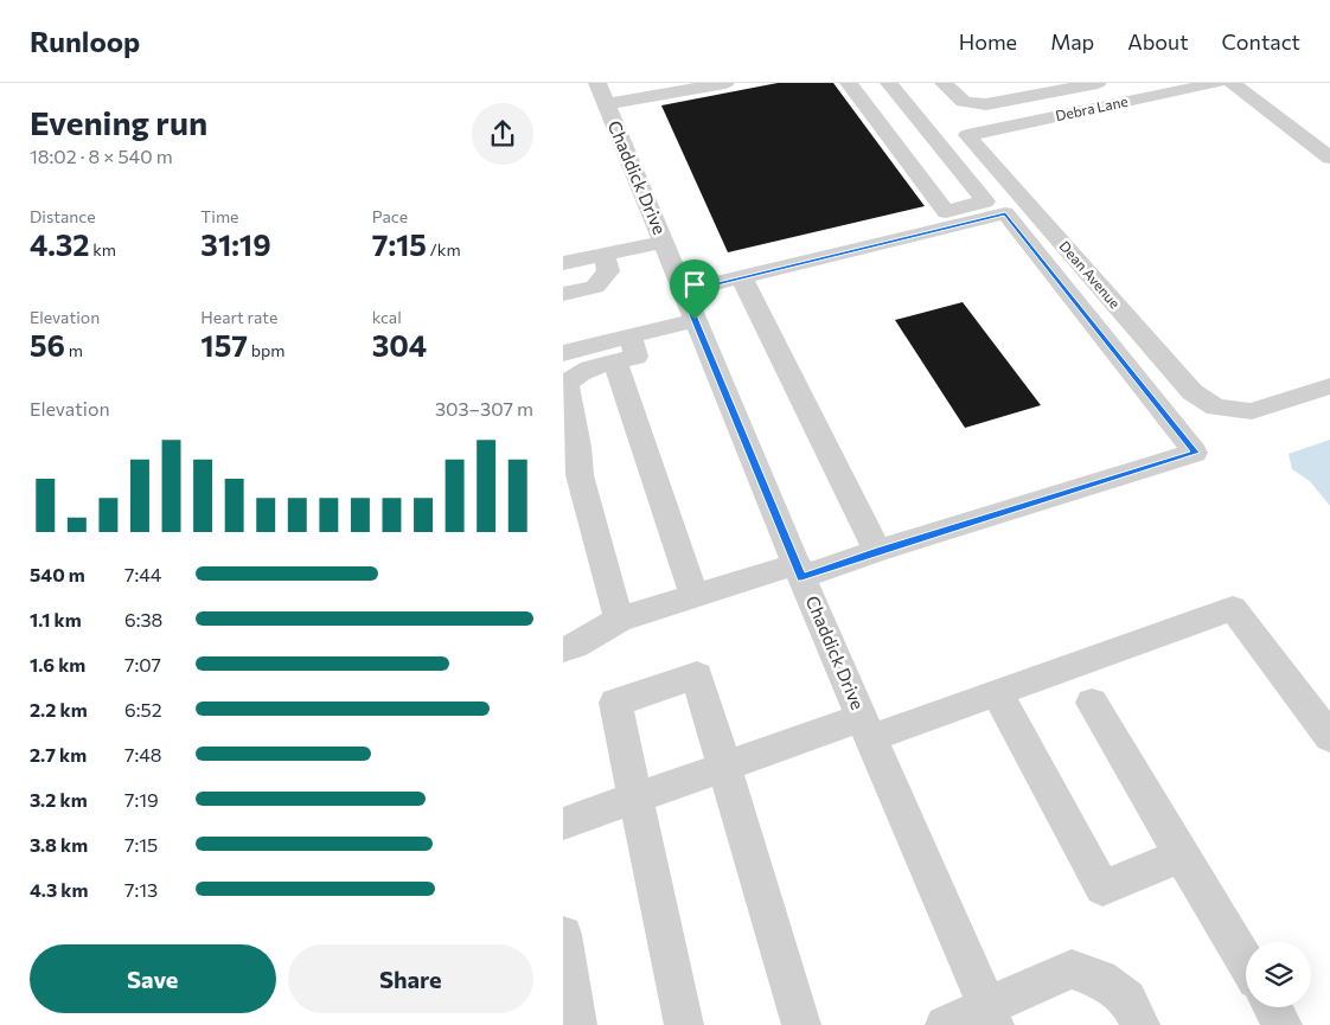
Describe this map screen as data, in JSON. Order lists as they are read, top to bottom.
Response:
{
  "streets": {
    "street": ["Debra Lane", "Chaddick Drive", "Dean Avenue"]
  },
  "crossings": [
    ["Debra Lane", "Dean Avenue"]
  ],
  "page": {
    "header": "Runloop",
    "nav": [
      "Home",
      "Map",
      "About",
      "Contact"
    ],
    "heading": ["Evening run", "18:02 · 8 × 540 m"],
    "stats": [
      ["Distance", "4.32 km"],
      ["Time", "31:19"],
      ["Pace", "7:15 /km"],
      ["Elevation", "56 m"],
      ["Heart rate", "157 bpm"],
      ["kcal", "304"]
    ],
    "chart": ["Elevation", "303–307 m"],
    "list": [
      {
        "name": "540 m",
        "note": "7:44"
      },
      {
        "name": "1.1 km",
        "note": "6:38"
      },
      {
        "name": "1.6 km",
        "note": "7:07"
      },
      {
        "name": "2.2 km",
        "note": "6:52"
      },
      {
        "name": "2.7 km",
        "note": "7:48"
      },
      {
        "name": "3.2 km",
        "note": "7:19"
      },
      {
        "name": "3.8 km",
        "note": "7:15"
      },
      {
        "name": "4.3 km",
        "note": "7:13"
      }
    ],
    "buttons": ["Save", "Share"]
  }
}
